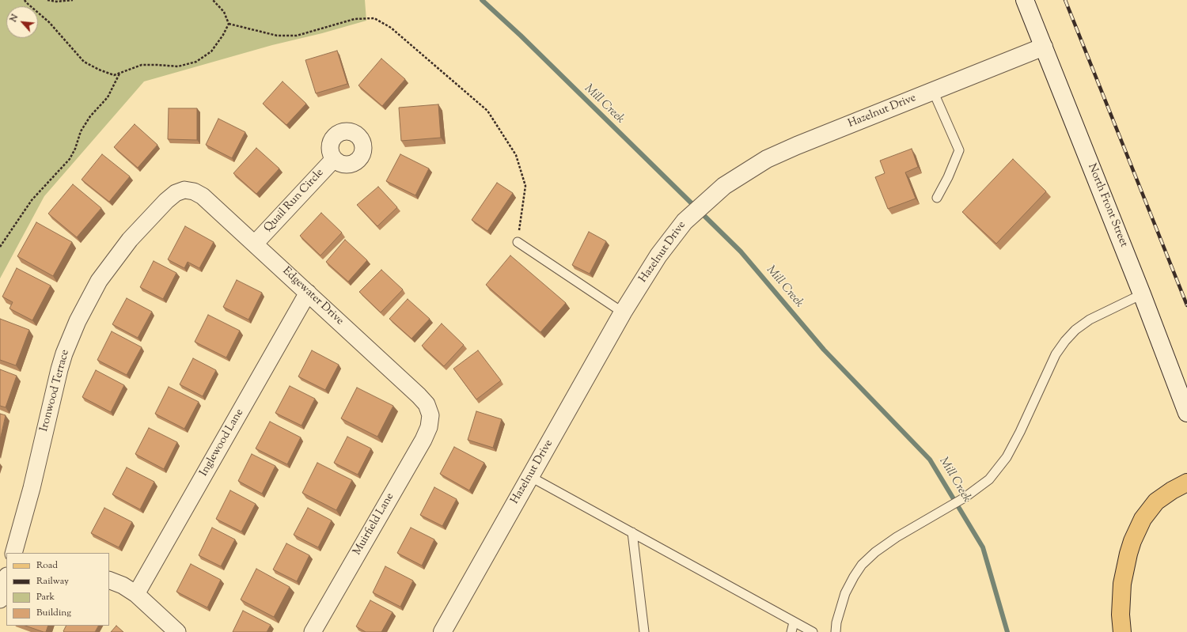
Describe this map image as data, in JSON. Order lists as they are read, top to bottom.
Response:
{
  "streets": {
    "street": [
      "Hazelnut Drive",
      "Quail Run Circle",
      "North Front Street",
      "Edgewater Drive",
      "Ironwood Terrace",
      "Inglewood Lane",
      "Muirfield Lane"
    ]
  },
  "crossings": [
    ["Hazelnut Drive", "North Front Street"],
    ["Quail Run Circle", "Edgewater Drive"],
    ["Edgewater Drive", "Ironwood Terrace"],
    ["Edgewater Drive", "Inglewood Lane"],
    ["Edgewater Drive", "Muirfield Lane"]
  ],
  "water": ["Mill Creek"],
  "legend": [
    "Road",
    "Railway",
    "Park",
    "Building"
  ],
  "north": "top left"
}
